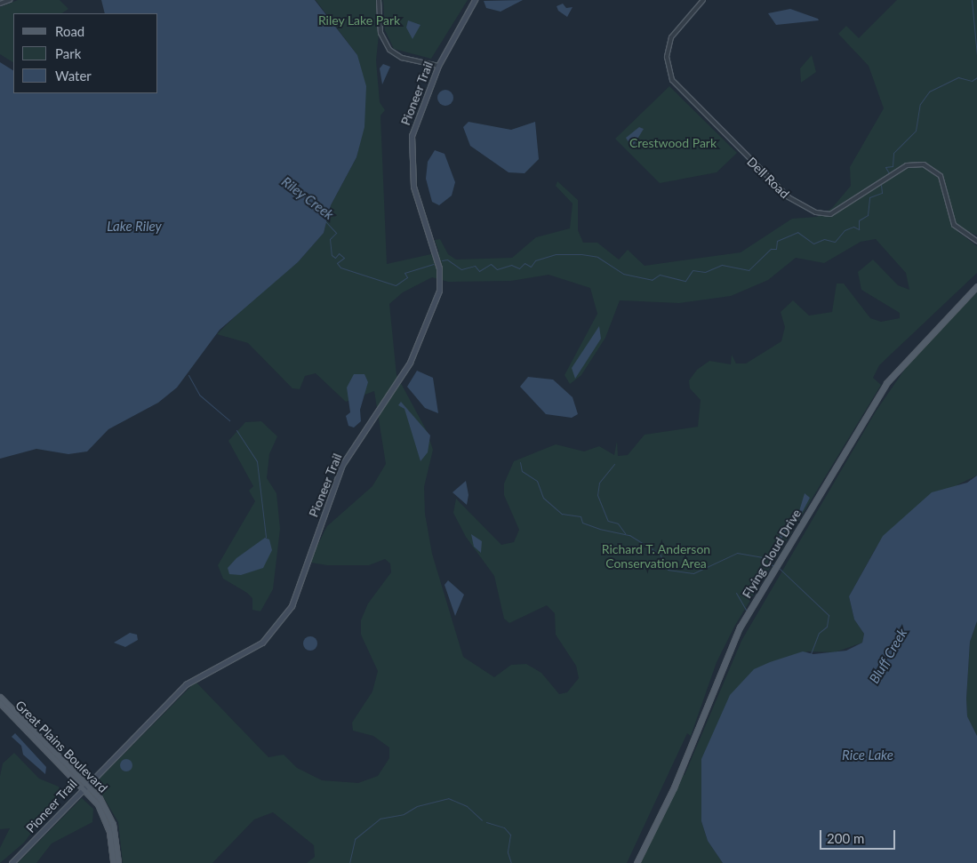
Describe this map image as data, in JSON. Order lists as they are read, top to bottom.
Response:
{
  "streets": {
    "main road": ["Pioneer Trail", "Flying Cloud Drive", "Great Plains Boulevard"],
    "street": ["Dell Road"]
  },
  "crossings": [
    ["Pioneer Trail", "Great Plains Boulevard"]
  ],
  "water": [
    "Riley Creek",
    "Lake Riley",
    "Bluff Creek",
    "Rice Lake"
  ],
  "parks": ["Riley Lake Park", "Crestwood Park", "Richard T. Anderson Conservation Area"],
  "legend": ["Road", "Park", "Water"],
  "scale_bar": "200 m"
}
